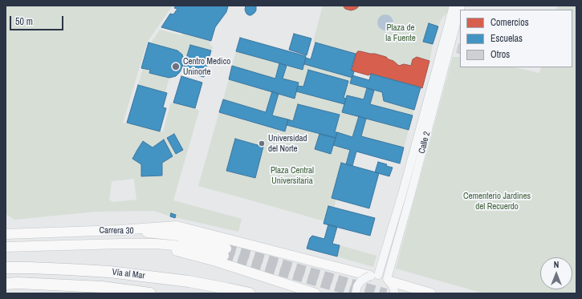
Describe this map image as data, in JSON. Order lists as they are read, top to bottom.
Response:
{
  "streets": {
    "highway": ["Vía al Mar"],
    "main road": ["Carrera 30"],
    "street": ["Calle 2"]
  },
  "parks": ["Plaza de la Fuente", "Plaza Central Universitaria", "Cementerio Jardines del Recuerdo"],
  "places": ["Centro Medico Uninorte", "Universidad del Norte"],
  "legend": ["Comercios", "Escuelas", "Otros"],
  "scale_bar": "50 m",
  "north": "top"
}
